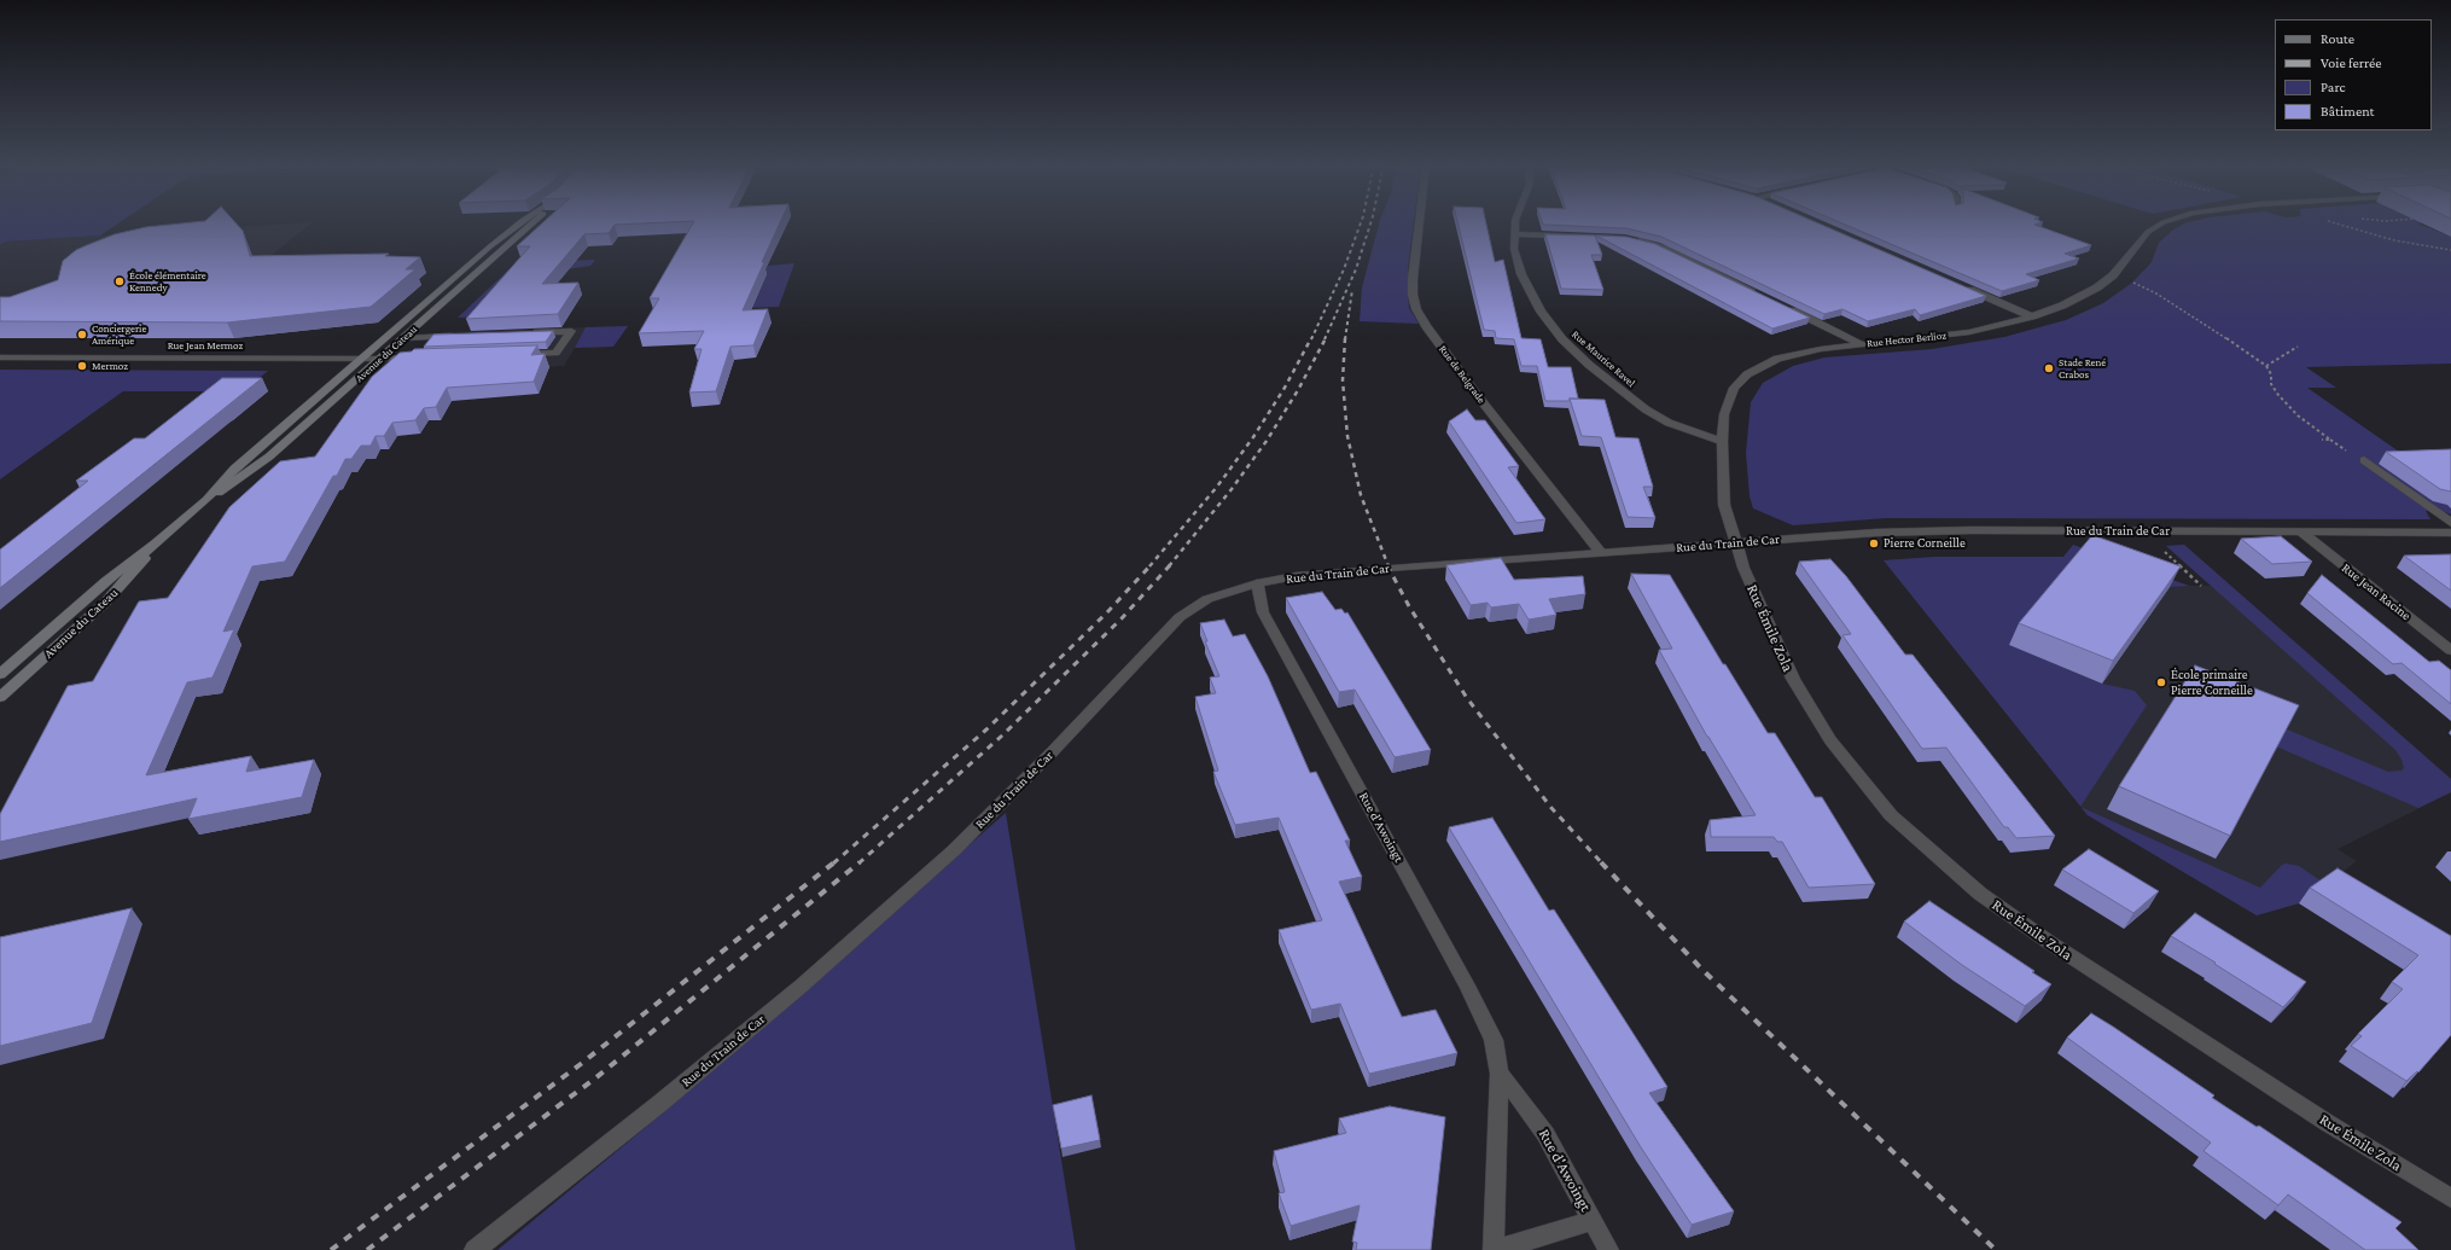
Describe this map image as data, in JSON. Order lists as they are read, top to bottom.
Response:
{
  "streets": {
    "main road": ["Avenue du Cateau"],
    "street": [
      "Rue Hector Berlioz",
      "Rue Jean Mermoz",
      "Rue Maurice Ravel",
      "Rue de Belgrade",
      "Rue du Train de Car",
      "Rue Jean Racine",
      "Rue Émile Zola",
      "Rue d'Awoingt"
    ]
  },
  "crossings": [
    ["Rue Hector Berlioz", "Rue Maurice Ravel"],
    ["Rue Hector Berlioz", "Rue du Train de Car"],
    ["Rue Hector Berlioz", "Rue Émile Zola"],
    ["Rue Jean Mermoz", "Avenue du Cateau"],
    ["Rue de Belgrade", "Rue du Train de Car"],
    ["Rue du Train de Car", "Rue Jean Racine"],
    ["Rue du Train de Car", "Rue Émile Zola"],
    ["Rue du Train de Car", "Rue d'Awoingt"]
  ],
  "places": [
    "École élémentaire Kennedy",
    "Conciergerie Amérique",
    "Mermoz",
    "Stade René Crabos",
    "Pierre Corneille",
    "École primaire Pierre Corneille"
  ],
  "legend": [
    "Route",
    "Voie ferrée",
    "Parc",
    "Bâtiment"
  ]
}
